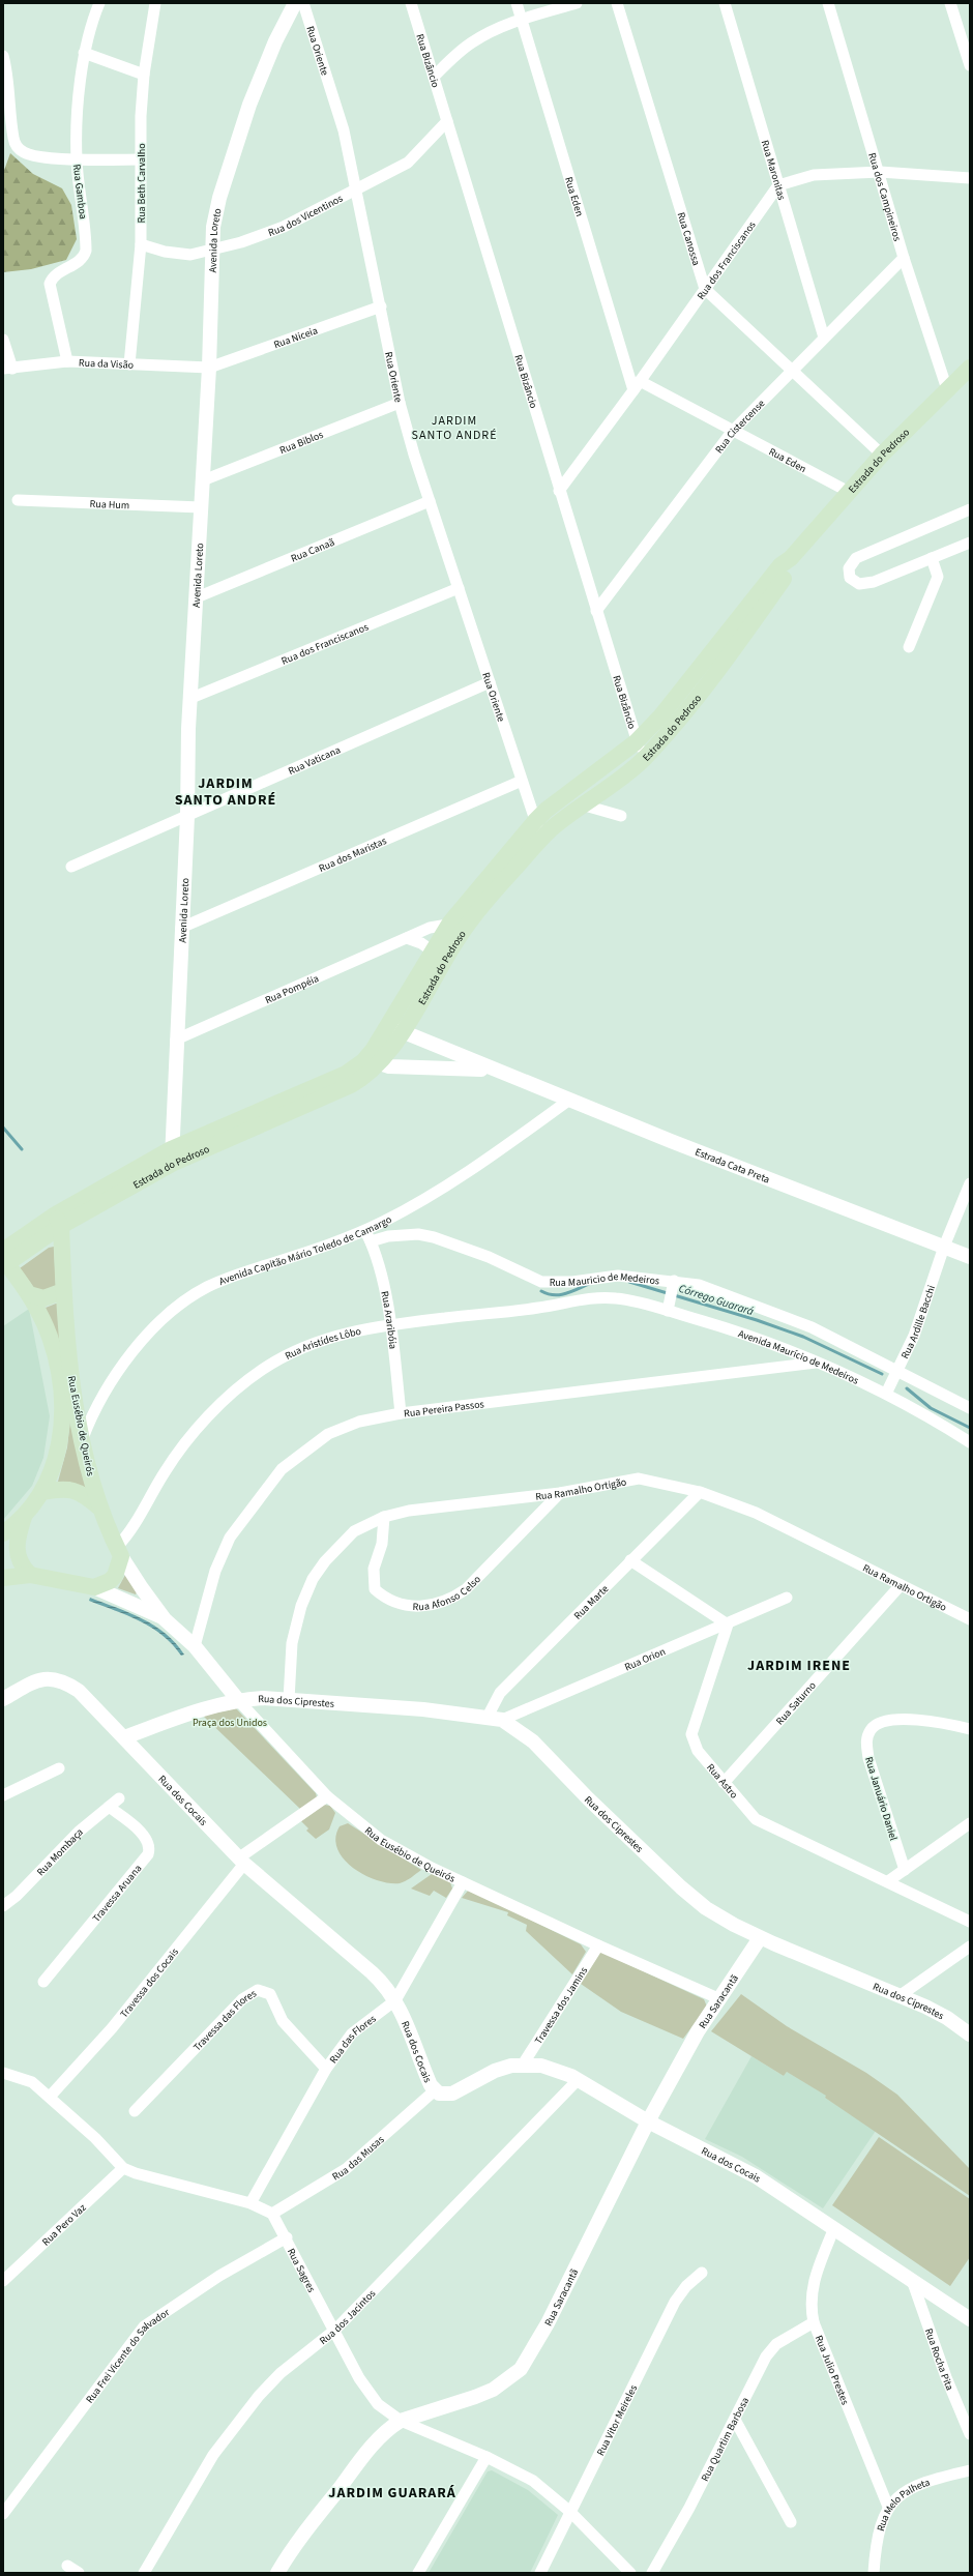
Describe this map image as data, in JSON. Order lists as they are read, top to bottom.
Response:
{
  "streets": {
    "main road": ["Estrada do Pedroso", "Rua Eusébio de Queirós"],
    "street": [
      "Rua Oriente",
      "Rua Bizâncio",
      "Rua Maronitas",
      "Rua Beth Carvalho",
      "Rua Gamboa",
      "Rua Eden",
      "Rua dos Campineiros",
      "Rua dos Vicentinos",
      "Rua Canossa",
      "Avenida Loreto",
      "Rua dos Franciscanos",
      "Rua Niceia",
      "Rua da Visão",
      "Rua Cistercense",
      "Rua Biblos",
      "Rua Hum",
      "Rua Canaã",
      "Rua Vaticana",
      "Rua dos Maristas",
      "Rua Pompéia",
      "Estrada Cata Preta",
      "Avenida Capitão Mário Toledo de Camargo",
      "Rua Mauricio de Medeiros",
      "Rua Araribóia",
      "Rua Ardille Bacchi",
      "Rua Aristídes Lôbo",
      "Avenida Maurício de Medeiros",
      "Rua Pereira Passos",
      "Rua Ramalho Ortigão",
      "Rua Afonso Celso",
      "Rua Marte",
      "Rua Orion",
      "Rua dos Ciprestes",
      "Rua Saturno",
      "Rua Astro",
      "Rua Januário Daniel",
      "Rua dos Cocais",
      "Rua Mombaça",
      "Travessa Aruana",
      "Travessa dos Cocais",
      "Rua Saracantã",
      "Travessa dos Jamins",
      "Travessa das Flores",
      "Rua das Flores",
      "Rua das Musas",
      "Rua Pero Vaz",
      "Rua Sagres",
      "Rua dos Jacintos",
      "Rua Frei Vicente do Salvador",
      "Rua Rocha Pita",
      "Rua Julio Prestes",
      "Rua Vitor Meireles",
      "Rua Quartim Barbosa",
      "Rua Melo Palheta"
    ]
  },
  "crossings": [
    ["Rua Oriente", "Rua dos Vicentinos"],
    ["Rua Oriente", "Rua dos Franciscanos"],
    ["Rua Oriente", "Rua Niceia"],
    ["Rua Oriente", "Rua Biblos"],
    ["Rua Oriente", "Estrada do Pedroso"],
    ["Rua Oriente", "Rua Canaã"],
    ["Rua Oriente", "Rua Vaticana"],
    ["Rua Oriente", "Rua dos Maristas"],
    ["Rua Bizâncio", "Rua dos Vicentinos"],
    ["Rua Bizâncio", "Rua dos Franciscanos"],
    ["Rua Bizâncio", "Rua Cistercense"],
    ["Rua Bizâncio", "Estrada do Pedroso"],
    ["Rua Maronitas", "Rua dos Franciscanos"],
    ["Rua Maronitas", "Rua Cistercense"],
    ["Rua Beth Carvalho", "Rua dos Vicentinos"],
    ["Rua Beth Carvalho", "Rua da Visão"],
    ["Rua Gamboa", "Rua da Visão"],
    ["Rua Eden", "Rua dos Franciscanos"],
    ["Rua Eden", "Rua Cistercense"],
    ["Rua Eden", "Estrada do Pedroso"],
    ["Rua dos Campineiros", "Rua Cistercense"],
    ["Rua dos Campineiros", "Estrada do Pedroso"],
    ["Rua dos Vicentinos", "Avenida Loreto"],
    ["Rua Canossa", "Rua dos Franciscanos"],
    ["Rua Canossa", "Rua Cistercense"],
    ["Rua Canossa", "Estrada do Pedroso"],
    ["Avenida Loreto", "Rua dos Franciscanos"],
    ["Avenida Loreto", "Rua Niceia"],
    ["Avenida Loreto", "Rua da Visão"],
    ["Avenida Loreto", "Rua Biblos"],
    ["Avenida Loreto", "Estrada do Pedroso"],
    ["Avenida Loreto", "Rua Hum"],
    ["Avenida Loreto", "Rua Canaã"],
    ["Avenida Loreto", "Rua Vaticana"],
    ["Avenida Loreto", "Rua dos Maristas"],
    ["Avenida Loreto", "Rua Pompéia"],
    ["Rua Niceia", "Rua da Visão"],
    ["Estrada do Pedroso", "Rua Pompéia"],
    ["Estrada do Pedroso", "Estrada Cata Preta"],
    ["Estrada do Pedroso", "Rua Eusébio de Queirós"],
    ["Estrada Cata Preta", "Avenida Capitão Mário Toledo de Camargo"],
    ["Estrada Cata Preta", "Rua Ardille Bacchi"],
    ["Avenida Capitão Mário Toledo de Camargo", "Rua Araribóia"],
    ["Avenida Capitão Mário Toledo de Camargo", "Rua Eusébio de Queirós"],
    ["Rua Mauricio de Medeiros", "Rua Araribóia"],
    ["Rua Mauricio de Medeiros", "Rua Ardille Bacchi"],
    ["Rua Araribóia", "Rua Aristídes Lôbo"],
    ["Rua Araribóia", "Rua Pereira Passos"],
    ["Rua Ardille Bacchi", "Avenida Maurício de Medeiros"],
    ["Rua Aristídes Lôbo", "Avenida Maurício de Medeiros"],
    ["Rua Aristídes Lôbo", "Rua Eusébio de Queirós"],
    ["Avenida Maurício de Medeiros", "Rua Pereira Passos"],
    ["Rua Pereira Passos", "Rua Eusébio de Queirós"],
    ["Rua Eusébio de Queirós", "Rua dos Ciprestes"],
    ["Rua Eusébio de Queirós", "Travessa dos Cocais"],
    ["Rua Eusébio de Queirós", "Rua Saracantã"],
    ["Rua Eusébio de Queirós", "Travessa dos Jamins"],
    ["Rua Eusébio de Queirós", "Rua das Flores"],
    ["Rua Ramalho Ortigão", "Rua Afonso Celso"],
    ["Rua Ramalho Ortigão", "Rua Marte"],
    ["Rua Ramalho Ortigão", "Rua dos Ciprestes"],
    ["Rua Ramalho Ortigão", "Rua Saturno"],
    ["Rua Marte", "Rua dos Ciprestes"],
    ["Rua Orion", "Rua dos Ciprestes"],
    ["Rua Orion", "Rua Astro"],
    ["Rua dos Ciprestes", "Rua dos Cocais"],
    ["Rua dos Ciprestes", "Rua Saracantã"],
    ["Rua Saturno", "Rua Astro"],
    ["Rua dos Cocais", "Travessa dos Cocais"],
    ["Rua dos Cocais", "Rua Saracantã"],
    ["Rua dos Cocais", "Travessa dos Jamins"],
    ["Rua dos Cocais", "Rua das Flores"],
    ["Rua dos Cocais", "Rua das Musas"],
    ["Rua dos Cocais", "Rua dos Jacintos"],
    ["Rua dos Cocais", "Rua Rocha Pita"],
    ["Rua dos Cocais", "Rua Julio Prestes"],
    ["Rua Mombaça", "Travessa Aruana"],
    ["Rua Saracantã", "Rua Sagres"],
    ["Travessa das Flores", "Rua das Flores"],
    ["Rua das Musas", "Rua Sagres"],
    ["Rua Sagres", "Rua dos Jacintos"],
    ["Rua Sagres", "Rua Frei Vicente do Salvador"],
    ["Rua Sagres", "Rua Vitor Meireles"],
    ["Rua Julio Prestes", "Rua Quartim Barbosa"],
    ["Rua Julio Prestes", "Rua Melo Palheta"]
  ],
  "districts": [
    "JARDIM SANTO ANDRÉ",
    "JARDIM SANTO ANDRÉ",
    "JARDIM IRENE",
    "JARDIM GUARARÁ"
  ],
  "water": ["Córrego Guarará"],
  "parks": ["Praça dos Unidos"]
}
